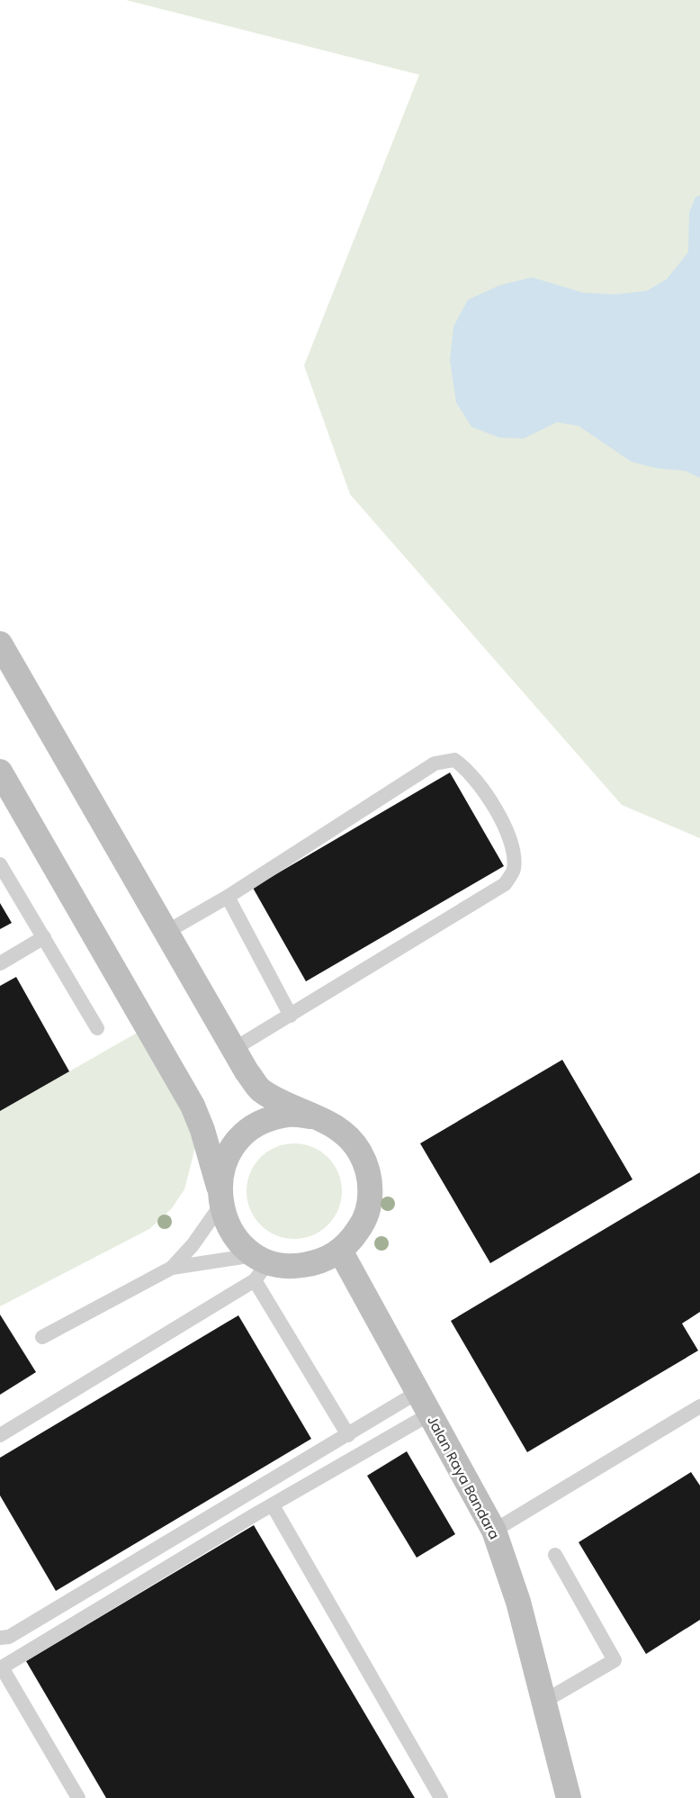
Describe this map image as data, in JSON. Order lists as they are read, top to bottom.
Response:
{
  "streets": {
    "street": ["Jalan Raya Bandara"]
  }
}
